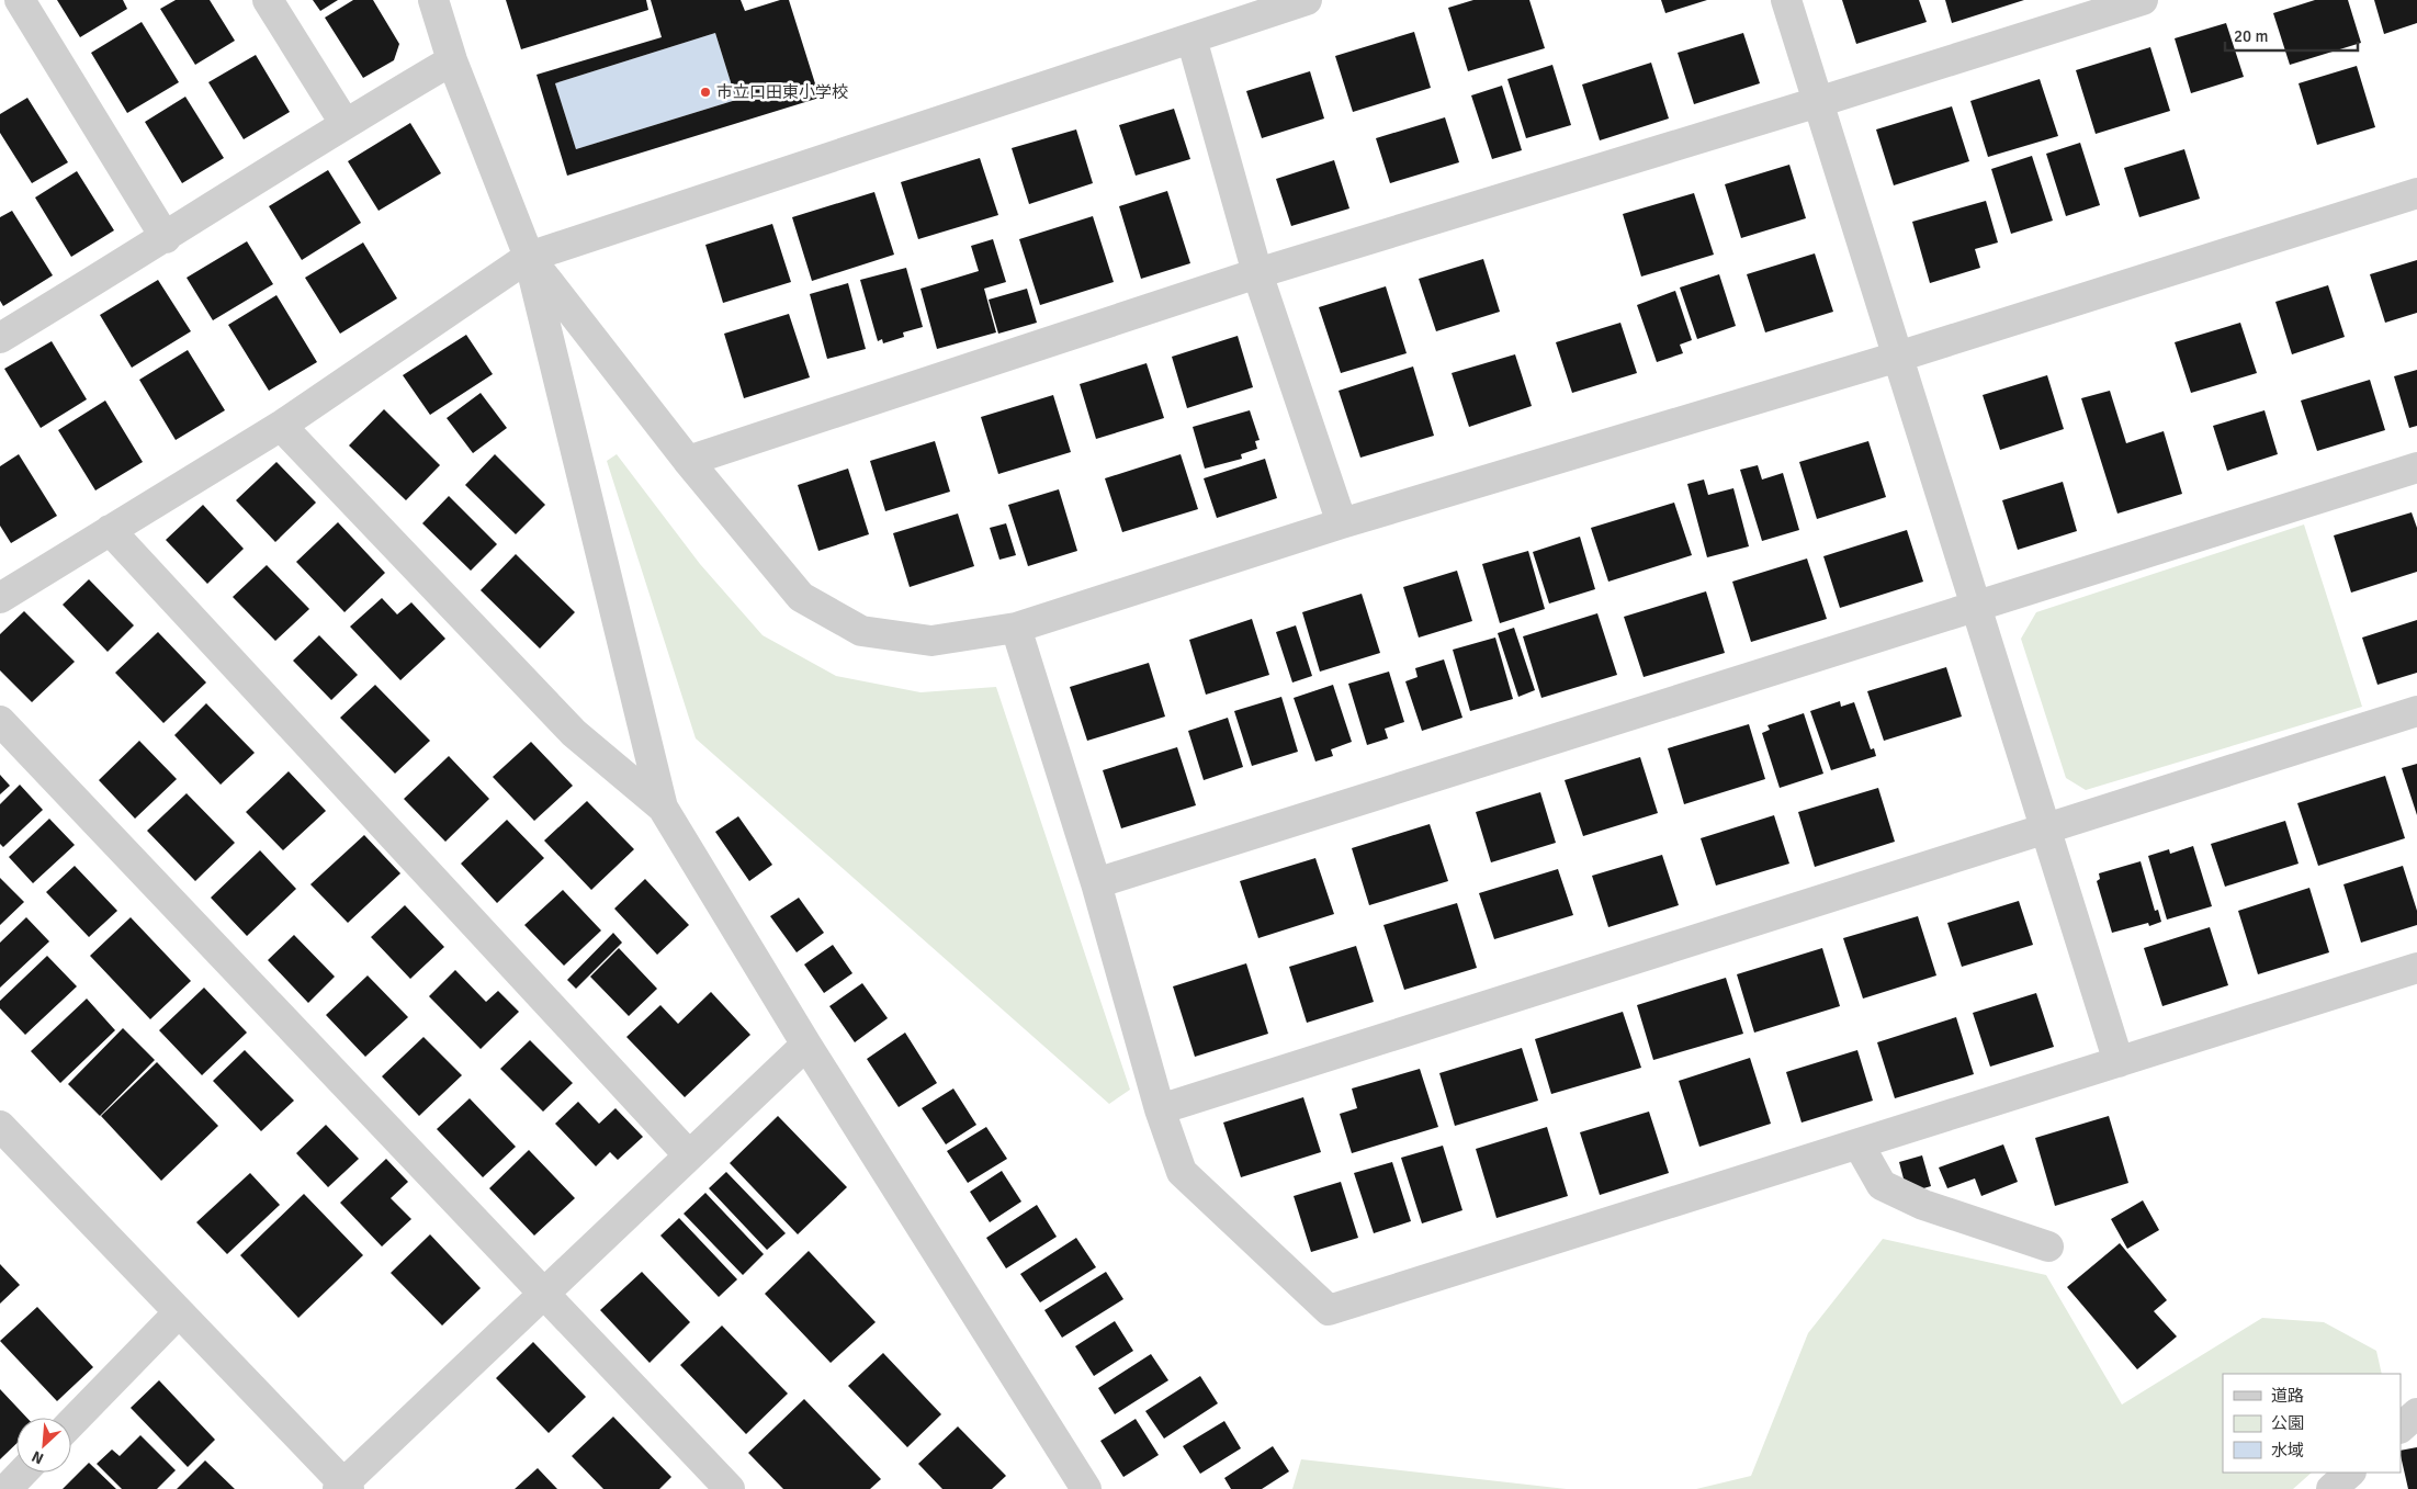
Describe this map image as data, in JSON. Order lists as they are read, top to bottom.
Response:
{
  "places": ["市立口田東小学校"],
  "legend": ["道路", "公園", "水域"],
  "scale_bar": "20 m",
  "north": "bottom left"
}
